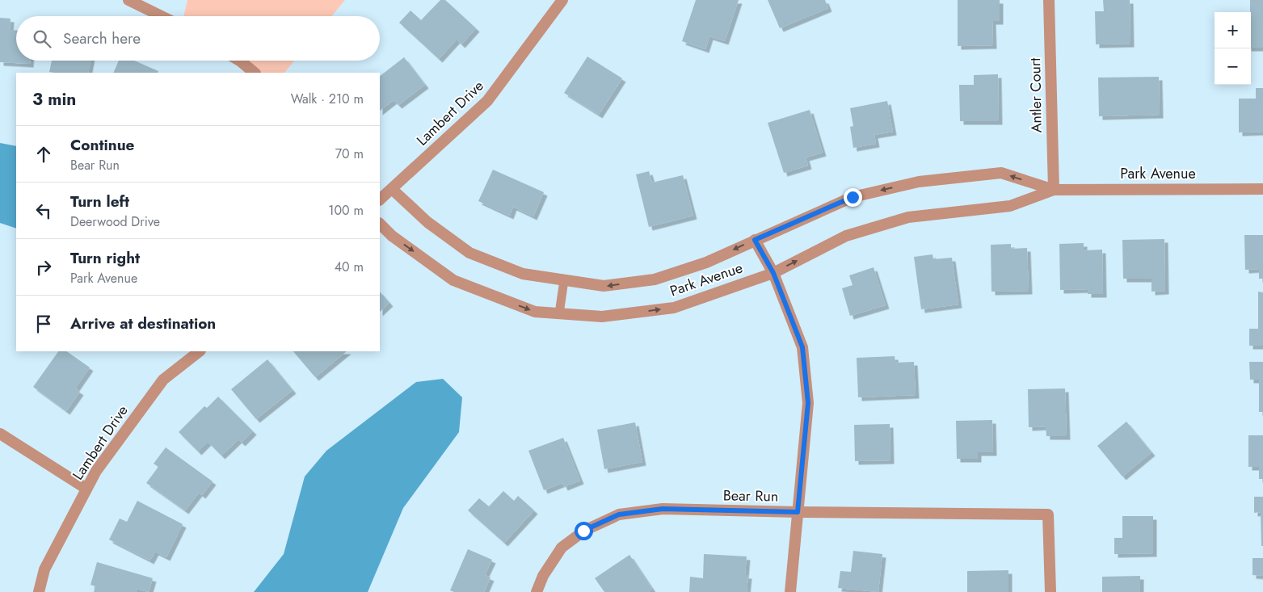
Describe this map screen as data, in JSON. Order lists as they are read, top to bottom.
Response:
{
  "streets": {
    "street": [
      "Antler Court",
      "Lambert Drive",
      "Park Avenue",
      "Bear Run"
    ]
  },
  "crossings": [
    ["Antler Court", "Park Avenue"],
    ["Lambert Drive", "Park Avenue"]
  ],
  "page": {
    "map_buttons": ["+", "−"],
    "search": "Search here",
    "heading": ["3 min", "Walk · 210 m"],
    "list": [
      ["Continue", "Bear Run", "70 m"],
      ["Turn left", "Deerwood Drive", "100 m"],
      ["Turn right", "Park Avenue", "40 m"],
      "Arrive at destination"
    ]
  }
}
